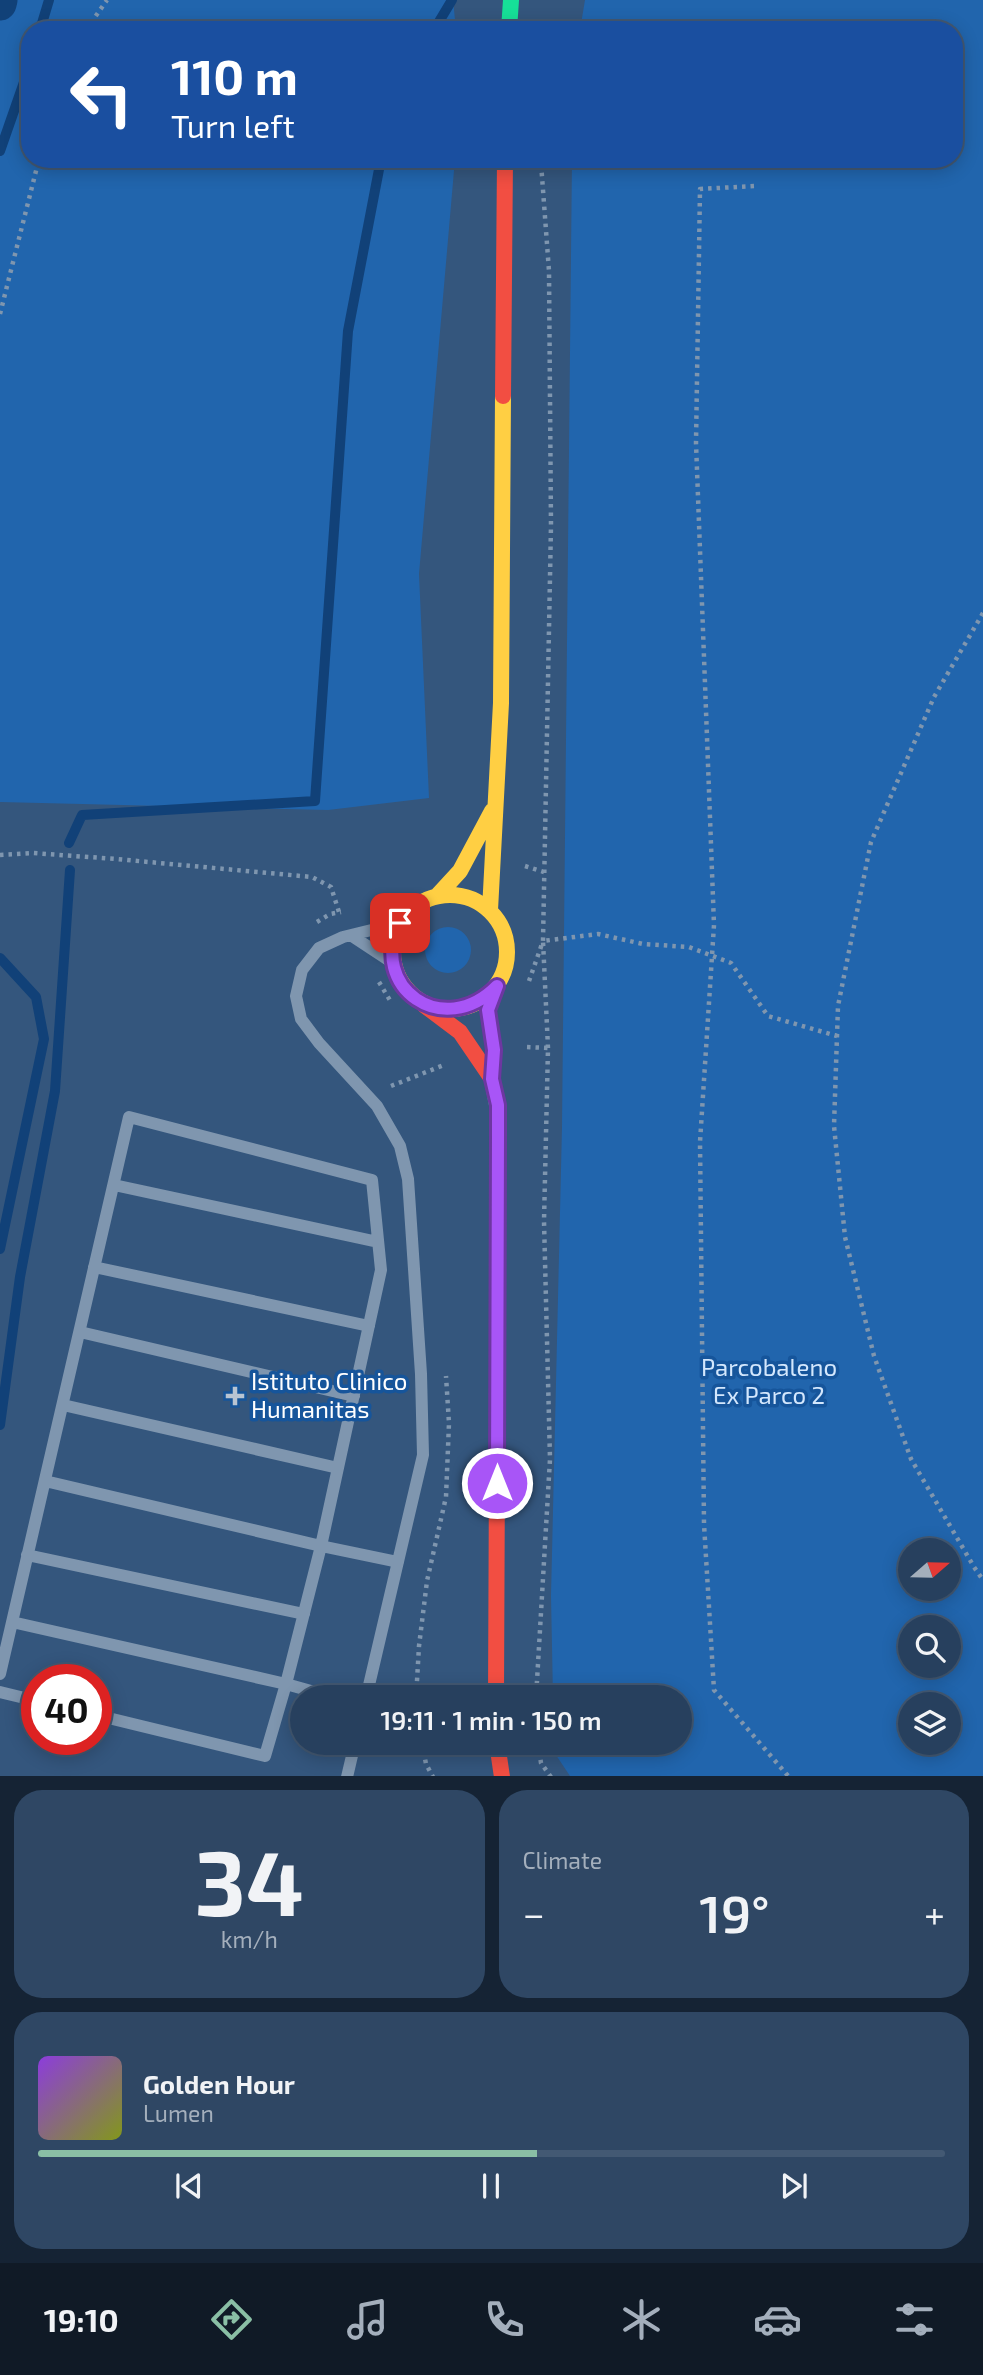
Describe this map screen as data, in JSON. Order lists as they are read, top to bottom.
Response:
{
  "parks": ["Parcobaleno Ex Parco 2"],
  "places": {
    "health": ["Istituto Clinico Humanitas"]
  },
  "north": "right",
  "page": {
    "turn": ["110 m", "Turn left"],
    "limit": "40",
    "trip": "19:11 · 1 min · 150 m",
    "tile": [
      ["34", "km/h"],
      "Climate"
    ],
    "heat": ["−", "19°", "+"],
    "song": ["Golden Hour", "Lumen"],
    "tabs": "19:10"
  }
}
